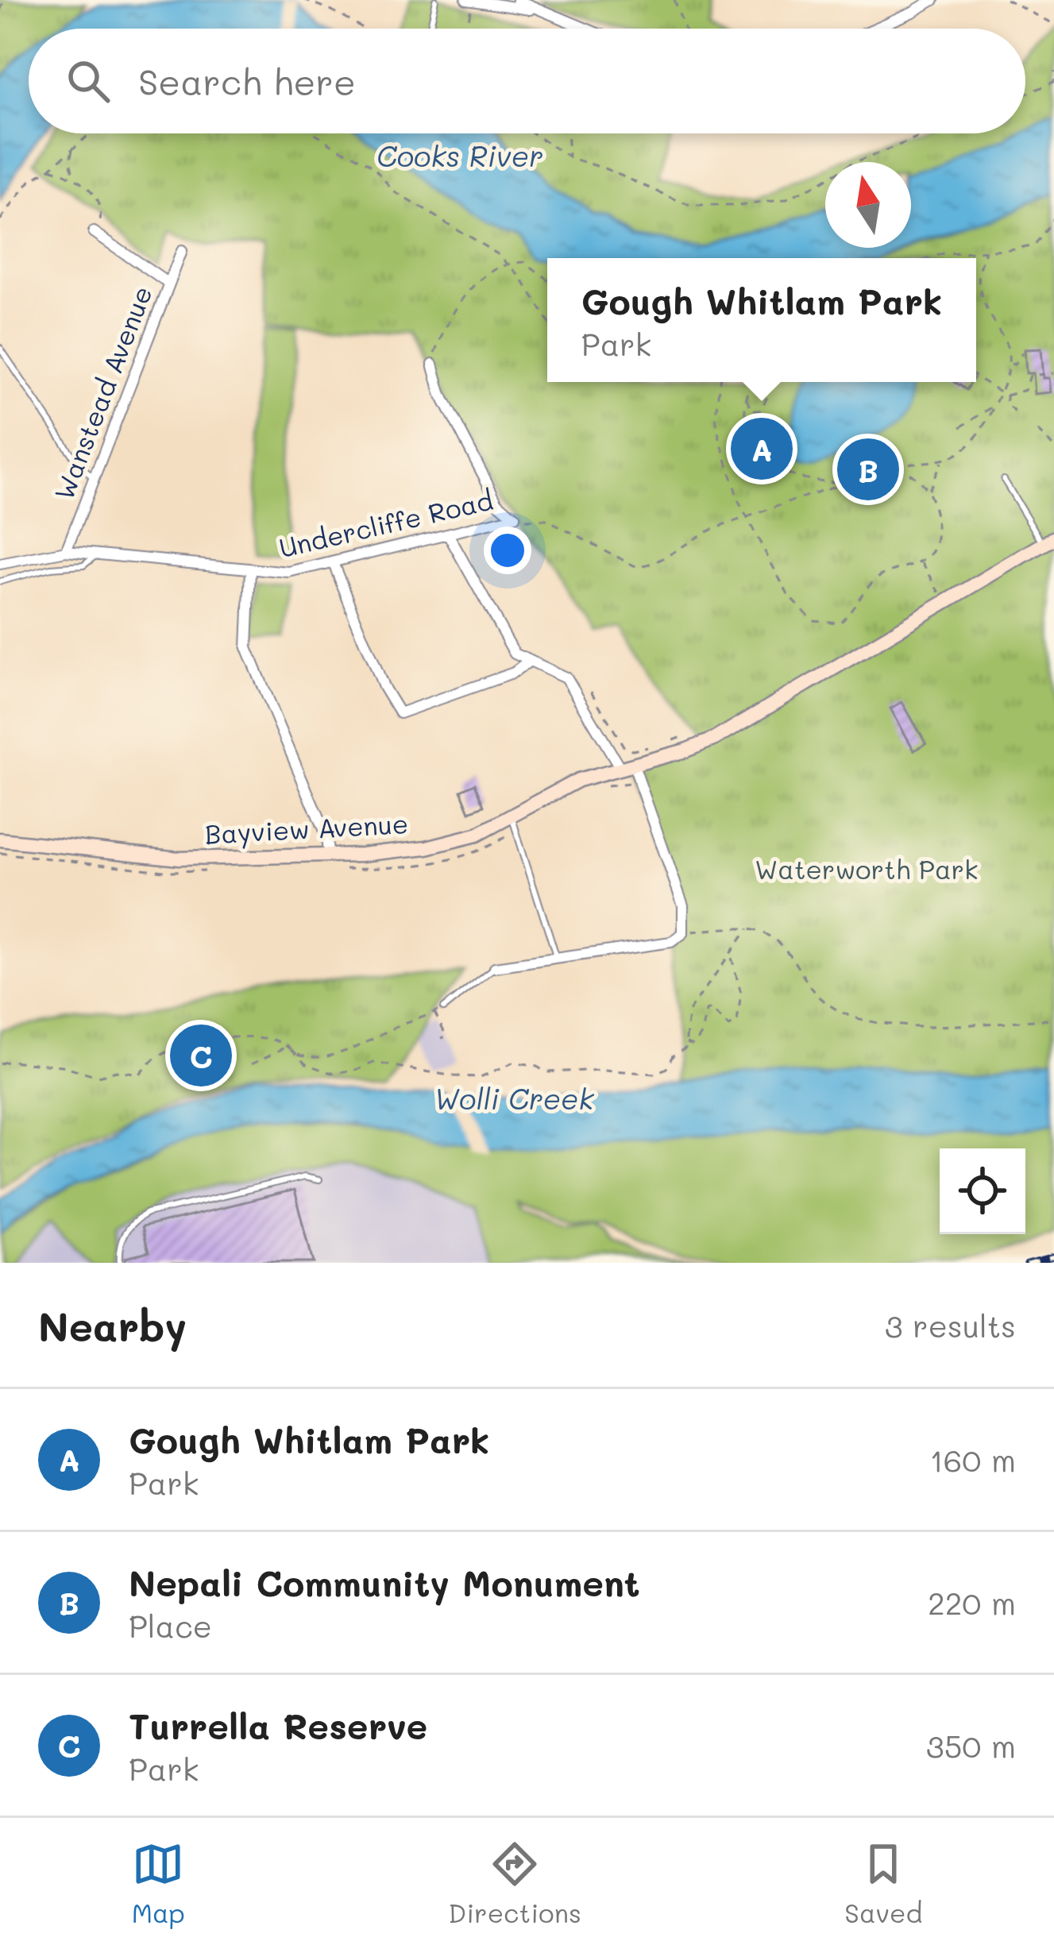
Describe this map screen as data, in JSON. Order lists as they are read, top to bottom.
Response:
{
  "streets": {
    "main road": ["Bayview Avenue"],
    "street": ["Wanstead Avenue", "Undercliffe Road"]
  },
  "crossings": [
    ["Wanstead Avenue", "Undercliffe Road"]
  ],
  "water": ["Cooks River", "Wolli Creek"],
  "parks": ["Waterworth Park"],
  "north": "top",
  "page": {
    "search": "Search here",
    "popup": ["Gough Whitlam Park", "Park"],
    "pins": ["A", "B", "C"],
    "heading": ["Nearby", "3 results"],
    "list": [
      {
        "mark": "A",
        "name": "Gough Whitlam Park",
        "note": "Park",
        "value": "160 m"
      },
      {
        "mark": "B",
        "name": "Nepali Community Monument",
        "note": "Place",
        "value": "220 m"
      },
      {
        "mark": "C",
        "name": "Turrella Reserve",
        "note": "Park",
        "value": "350 m"
      }
    ],
    "nav": ["Map", "Directions", "Saved"]
  }
}
